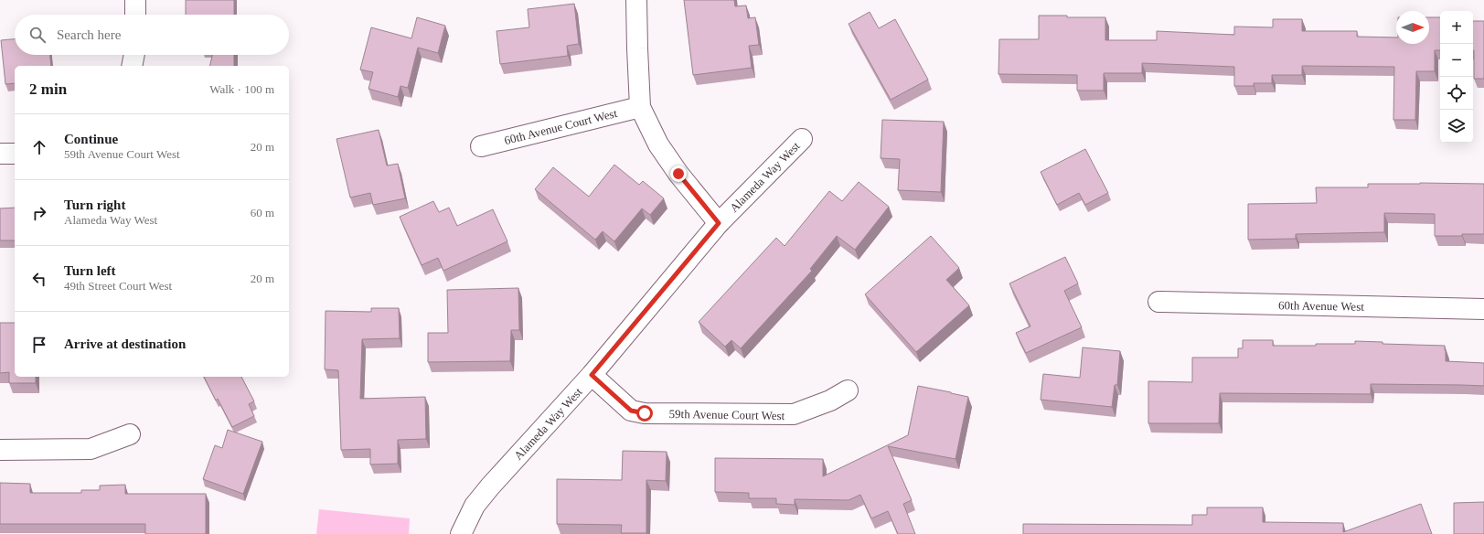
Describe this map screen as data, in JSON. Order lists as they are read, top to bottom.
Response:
{
  "streets": {
    "street": [
      "60th Avenue Court West",
      "Alameda Way West",
      "60th Avenue West",
      "59th Avenue Court West"
    ]
  },
  "crossings": [
    ["Alameda Way West", "59th Avenue Court West"]
  ],
  "north": "right",
  "page": {
    "map_buttons": ["+", "−"],
    "search": "Search here",
    "heading": ["2 min", "Walk · 100 m"],
    "list": [
      ["Continue", "59th Avenue Court West", "20 m"],
      ["Turn right", "Alameda Way West", "60 m"],
      ["Turn left", "49th Street Court West", "20 m"],
      "Arrive at destination"
    ]
  }
}
